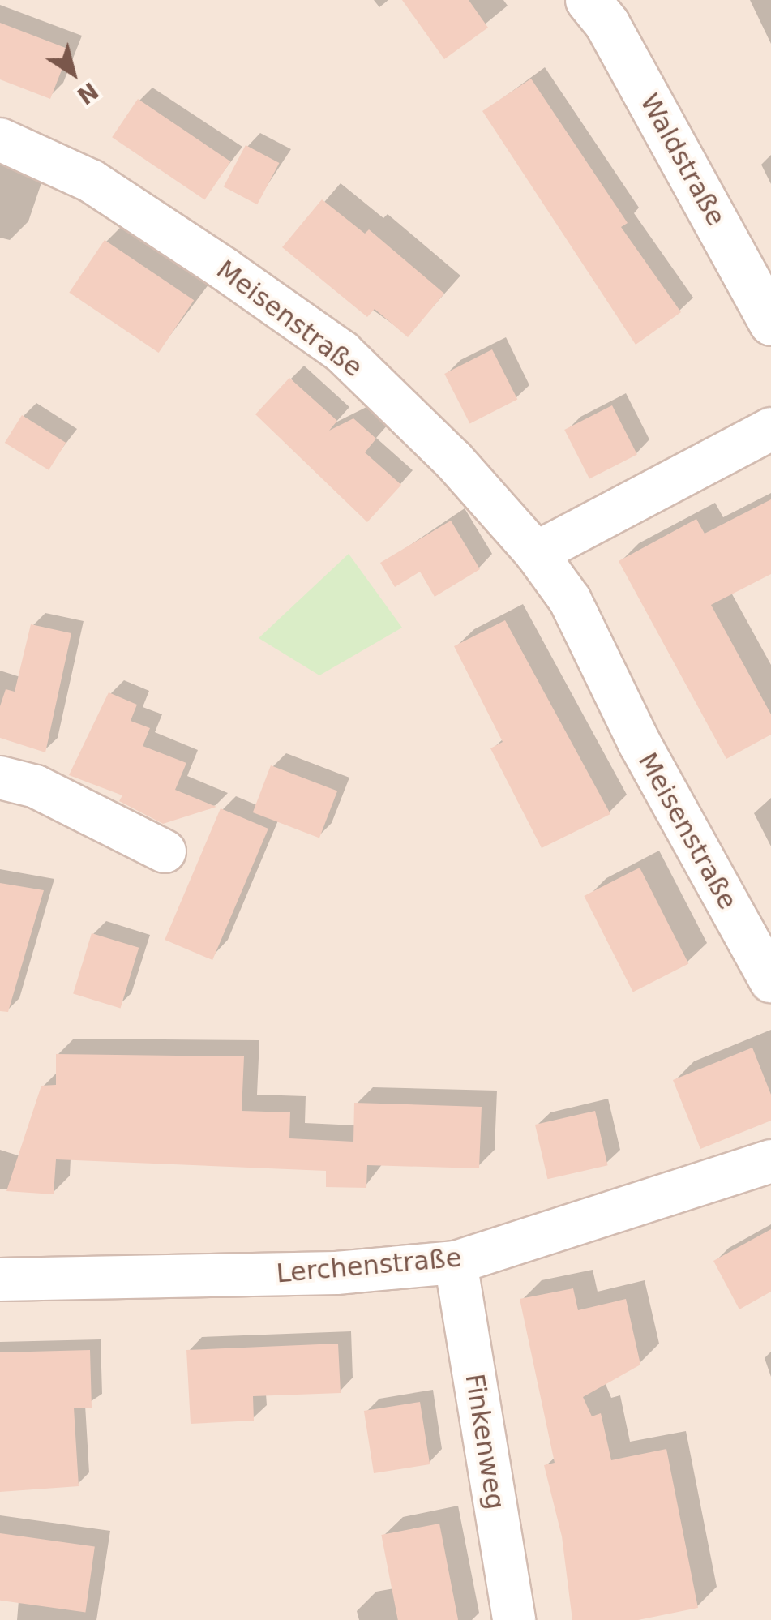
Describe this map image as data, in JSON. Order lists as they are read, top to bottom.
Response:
{
  "streets": {
    "street": [
      "Waldstraße",
      "Meisenstraße",
      "Lerchenstraße",
      "Finkenweg"
    ]
  },
  "crossings": [
    ["Lerchenstraße", "Finkenweg"]
  ],
  "north": "bottom right"
}
